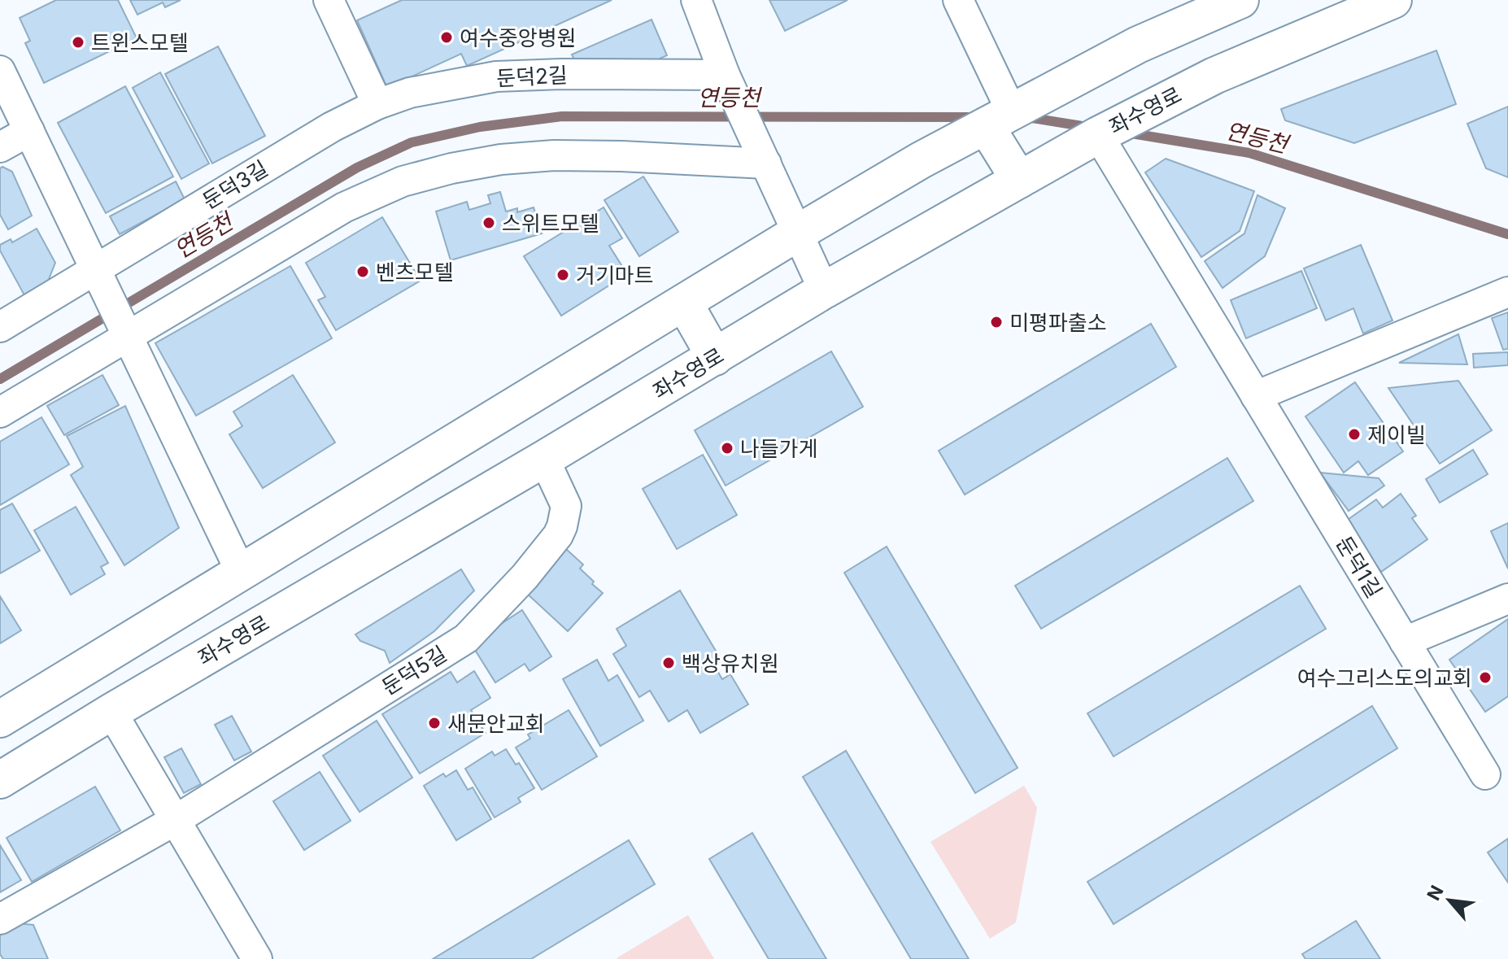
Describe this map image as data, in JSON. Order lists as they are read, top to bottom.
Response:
{
  "streets": {
    "main road": ["좌수영로"],
    "street": [
      "둔덕2길",
      "둔덕3길",
      "둔덕1길",
      "둔덕5길"
    ]
  },
  "crossings": [
    ["둔덕2길", "둔덕3길"],
    ["좌수영로", "둔덕1길"],
    ["좌수영로", "둔덕5길"]
  ],
  "water": ["연등천"],
  "places": [
    "여수중앙병원",
    "트윈스모텔",
    "스위트모텔",
    "벤츠모텔",
    "거기마트",
    "미평파출소",
    "제이빌",
    "나들가게",
    "백상유치원",
    "여수그리스도의교회",
    "새문안교회"
  ],
  "north": "top left"
}
